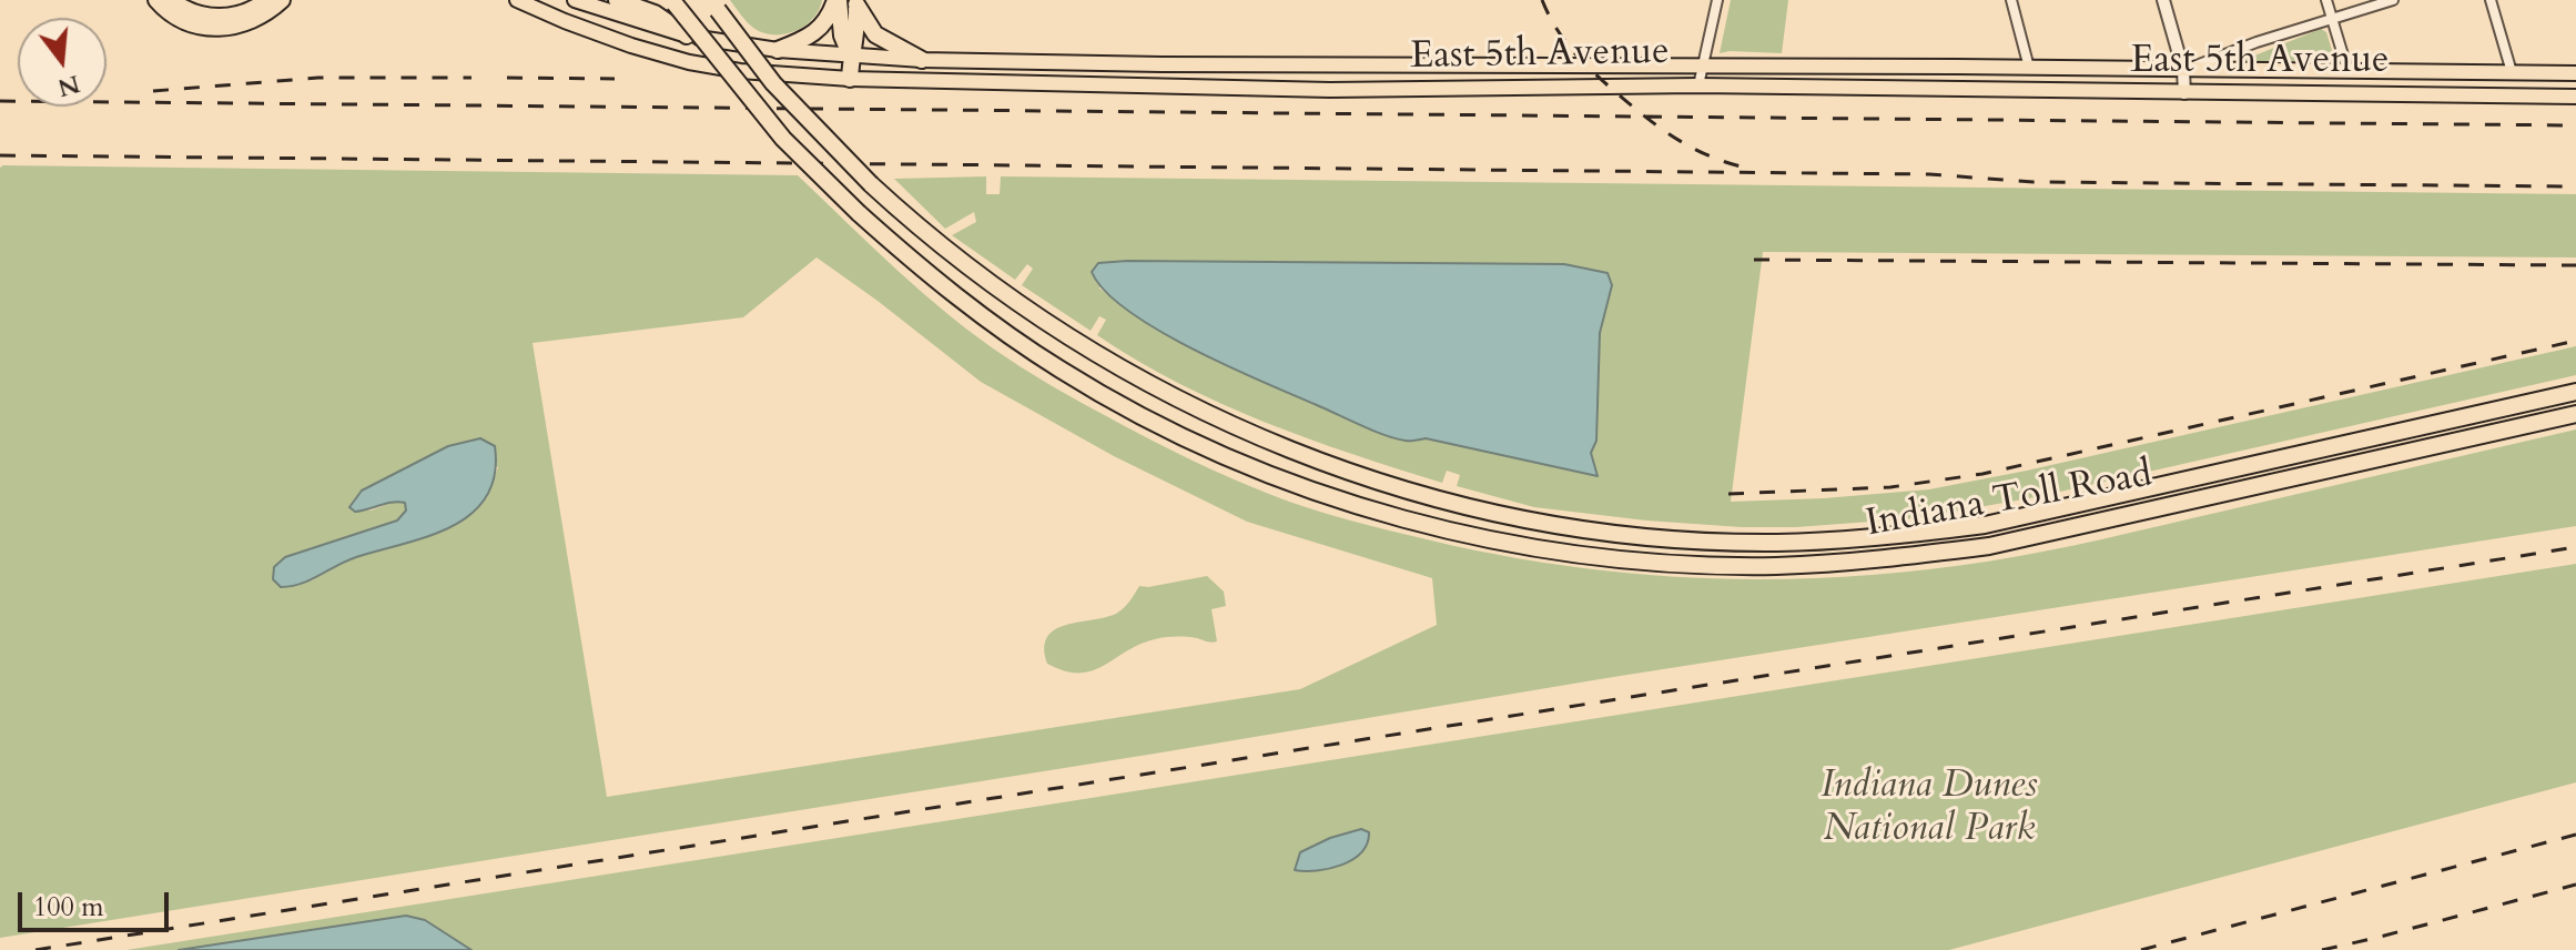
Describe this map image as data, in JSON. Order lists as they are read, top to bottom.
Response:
{
  "streets": {
    "highway": ["Indiana Toll Road"],
    "main road": ["East 5th Avenue"]
  },
  "parks": ["Indiana Dunes National Park"],
  "scale_bar": "100 m",
  "north": "bottom"
}
